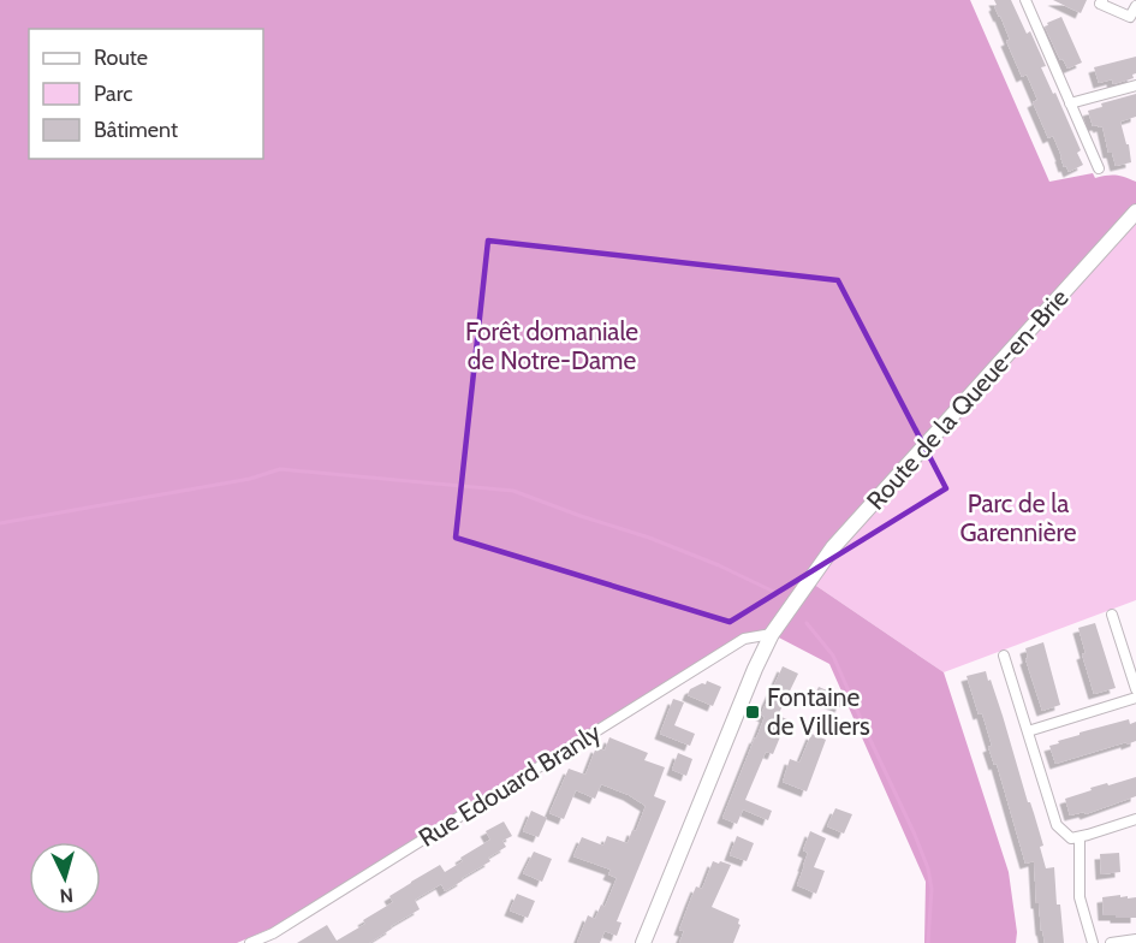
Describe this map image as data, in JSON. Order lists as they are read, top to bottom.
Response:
{
  "streets": {
    "main road": ["Route de la Queue-en-Brie"],
    "street": ["Rue Edouard Branly"]
  },
  "crossings": [
    ["Route de la Queue-en-Brie", "Rue Edouard Branly"]
  ],
  "parks": ["Forêt domaniale de Notre-Dame", "Parc de la Garennière"],
  "places": {
    "transit": ["Fontaine de Villiers"]
  },
  "legend": ["Route", "Parc", "Bâtiment"],
  "north": "bottom"
}
